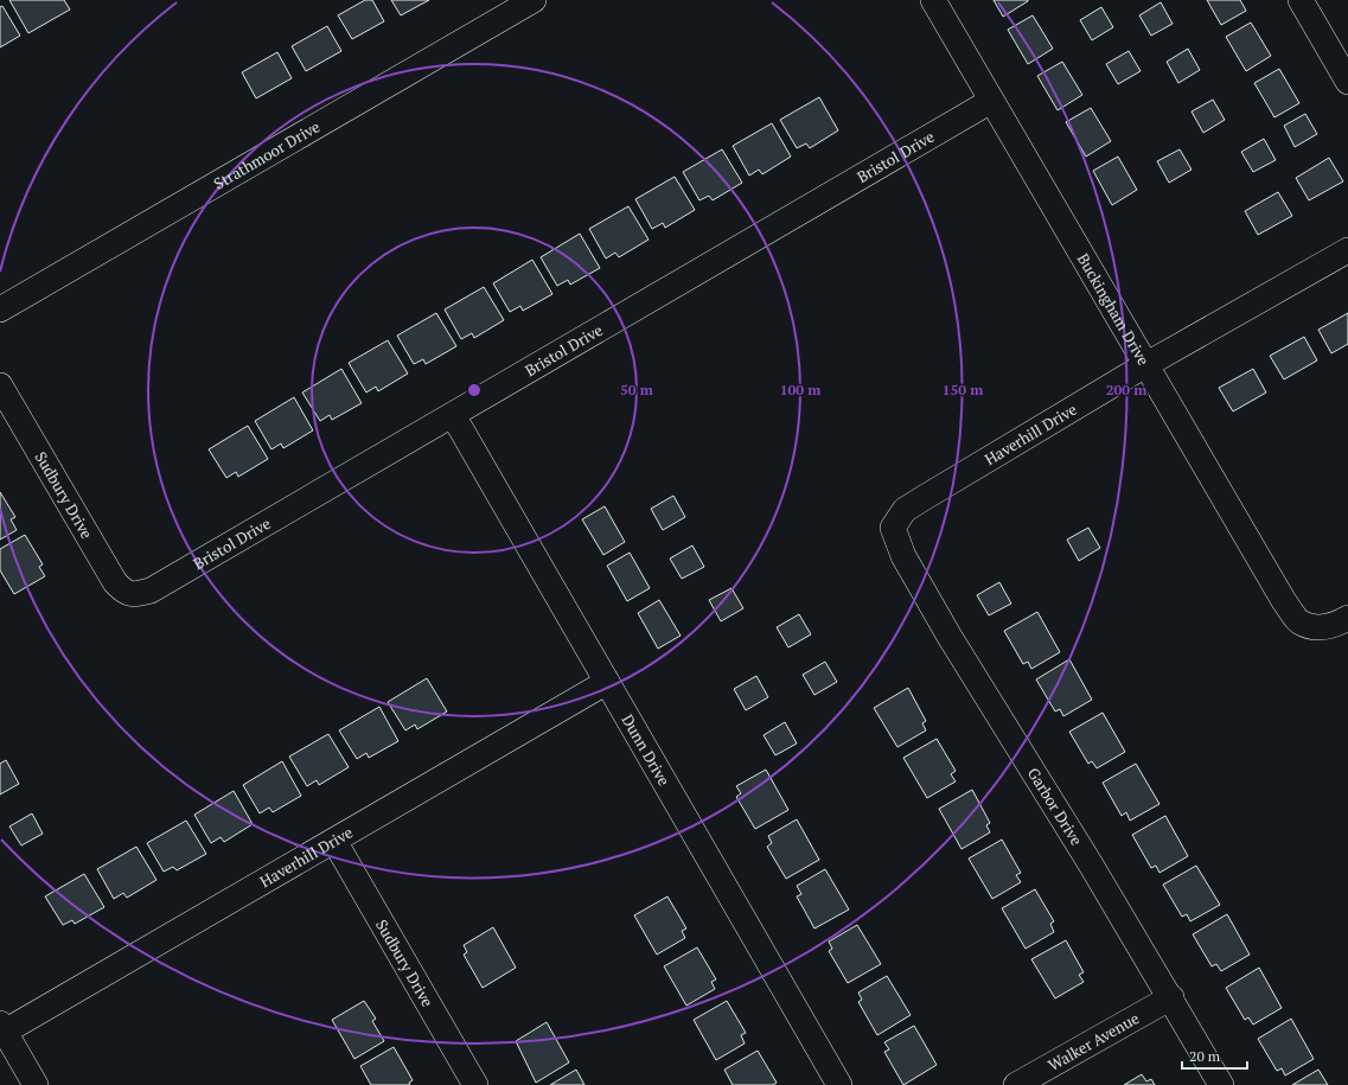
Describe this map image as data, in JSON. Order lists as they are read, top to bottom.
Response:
{
  "streets": {
    "street": [
      "Strathmoor Drive",
      "Bristol Drive",
      "Buckingham Drive",
      "Haverhill Drive",
      "Sudbury Drive",
      "Dunn Drive",
      "Garbor Drive",
      "Walker Avenue"
    ]
  },
  "crossings": [
    ["Bristol Drive", "Buckingham Drive"],
    ["Bristol Drive", "Sudbury Drive"],
    ["Bristol Drive", "Dunn Drive"],
    ["Buckingham Drive", "Haverhill Drive"],
    ["Haverhill Drive", "Sudbury Drive"],
    ["Haverhill Drive", "Dunn Drive"],
    ["Haverhill Drive", "Garbor Drive"],
    ["Garbor Drive", "Walker Avenue"]
  ],
  "scale_bar": "20 m",
  "rings": [
    "50 m",
    "100 m",
    "150 m",
    "200 m"
  ]
}
